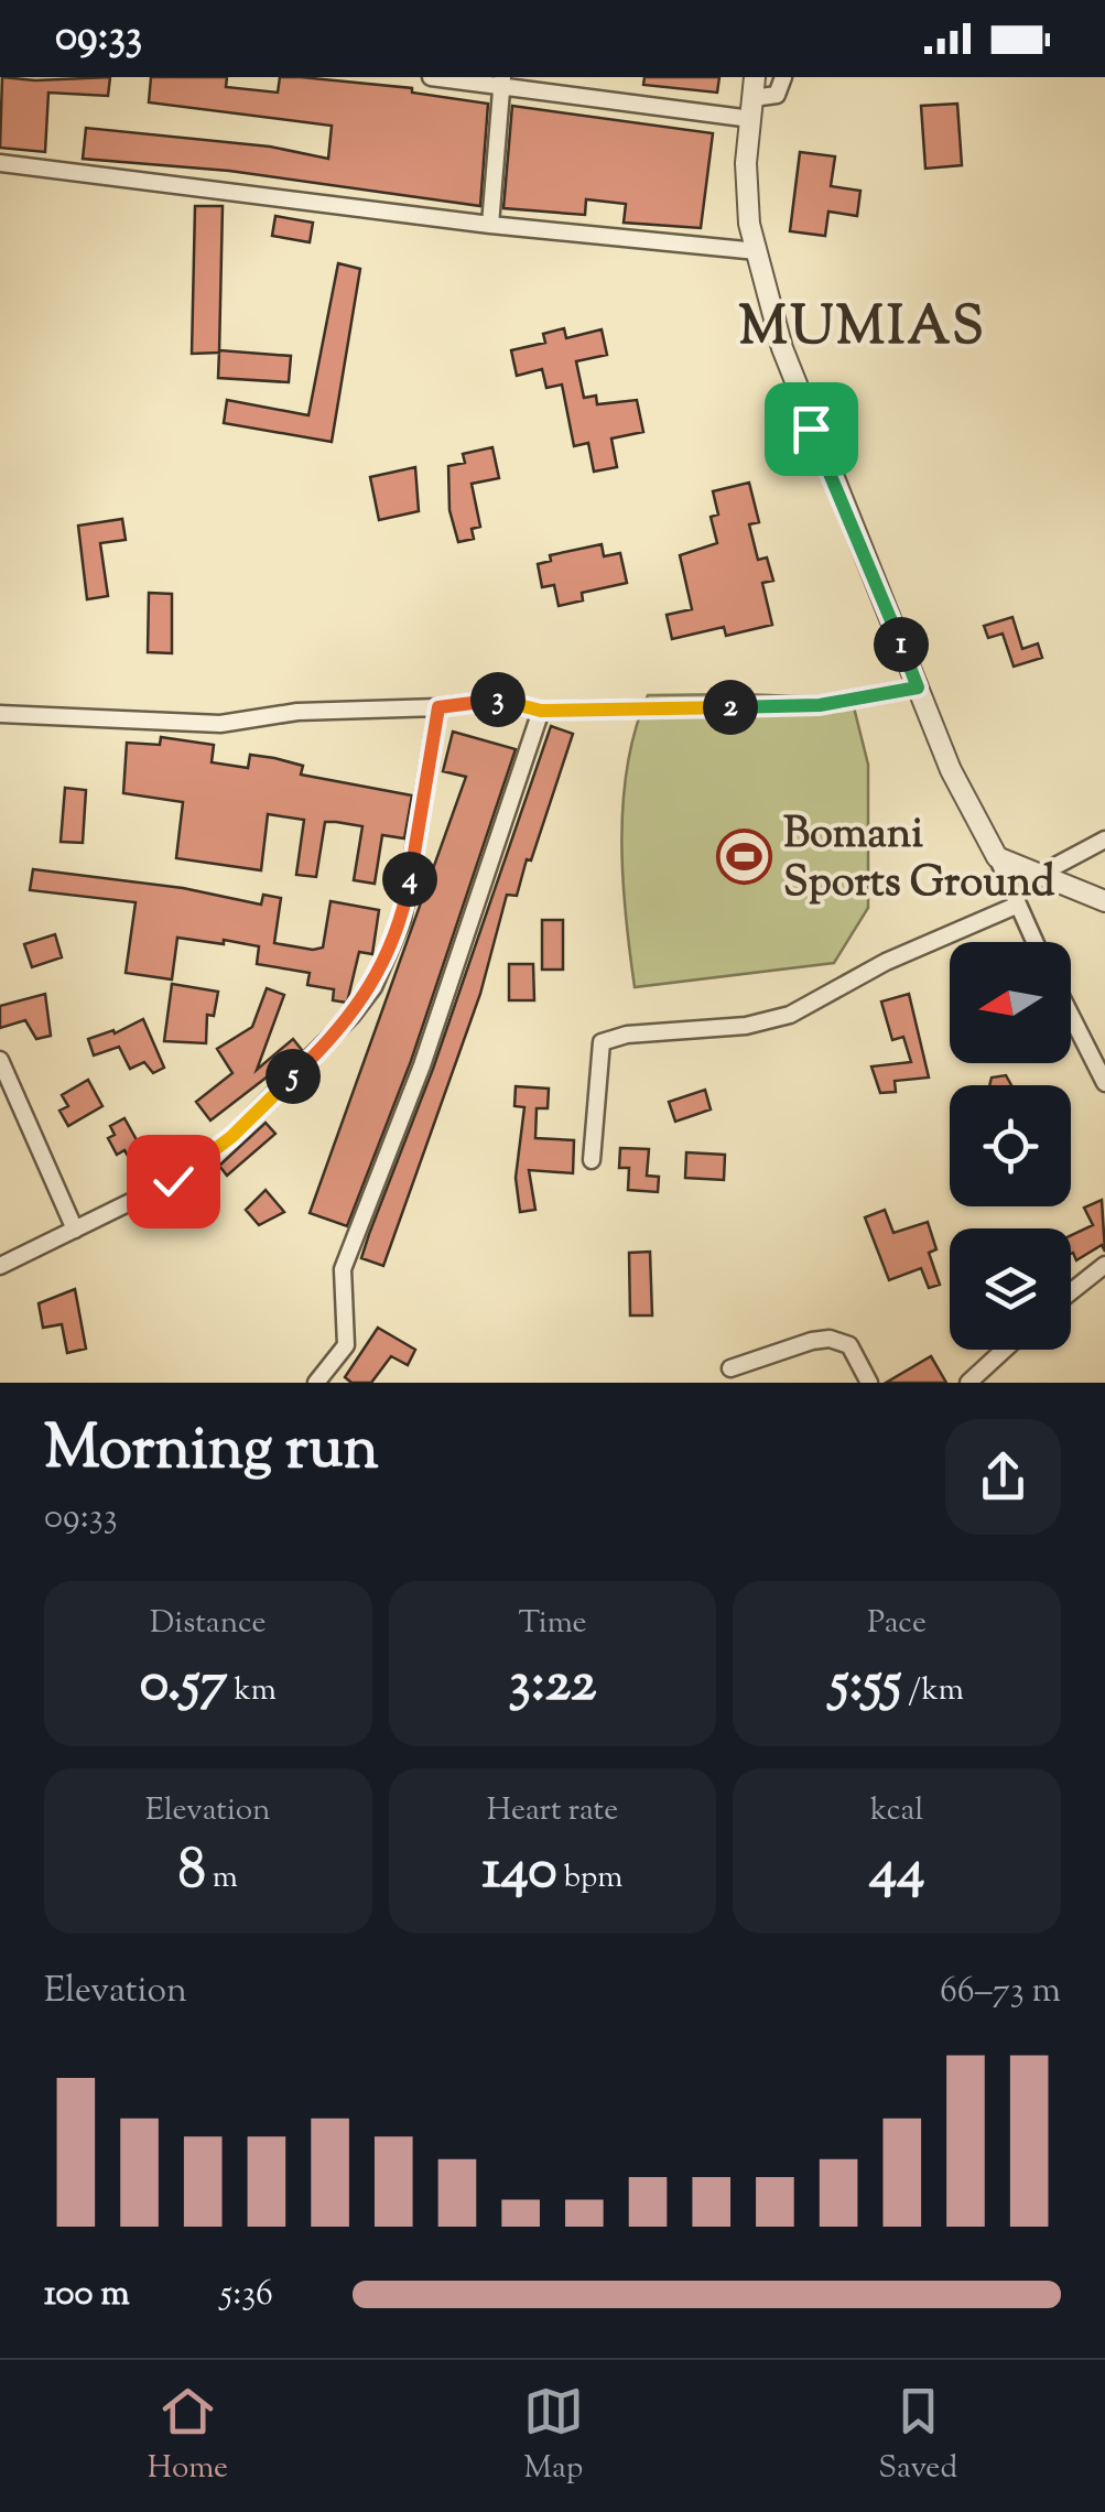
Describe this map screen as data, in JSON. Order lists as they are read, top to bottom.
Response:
{
  "districts": ["MUMIAS"],
  "places": {
    "sports": ["Bomani Sports Ground"]
  },
  "north": "left",
  "page": {
    "status": "09:33",
    "pins": [
      "1",
      "3",
      "2",
      "4",
      "5"
    ],
    "heading": ["Morning run", "09:33"],
    "stats": [
      ["Distance", "0.57 km"],
      ["Time", "3:22"],
      ["Pace", "5:55 /km"],
      ["Elevation", "8 m"],
      ["Heart rate", "140 bpm"],
      ["kcal", "44"]
    ],
    "chart": ["Elevation", "66–73 m"],
    "list": [
      {
        "name": "100 m",
        "note": "5:36"
      }
    ],
    "tabs": ["Home", "Map", "Saved"]
  }
}
